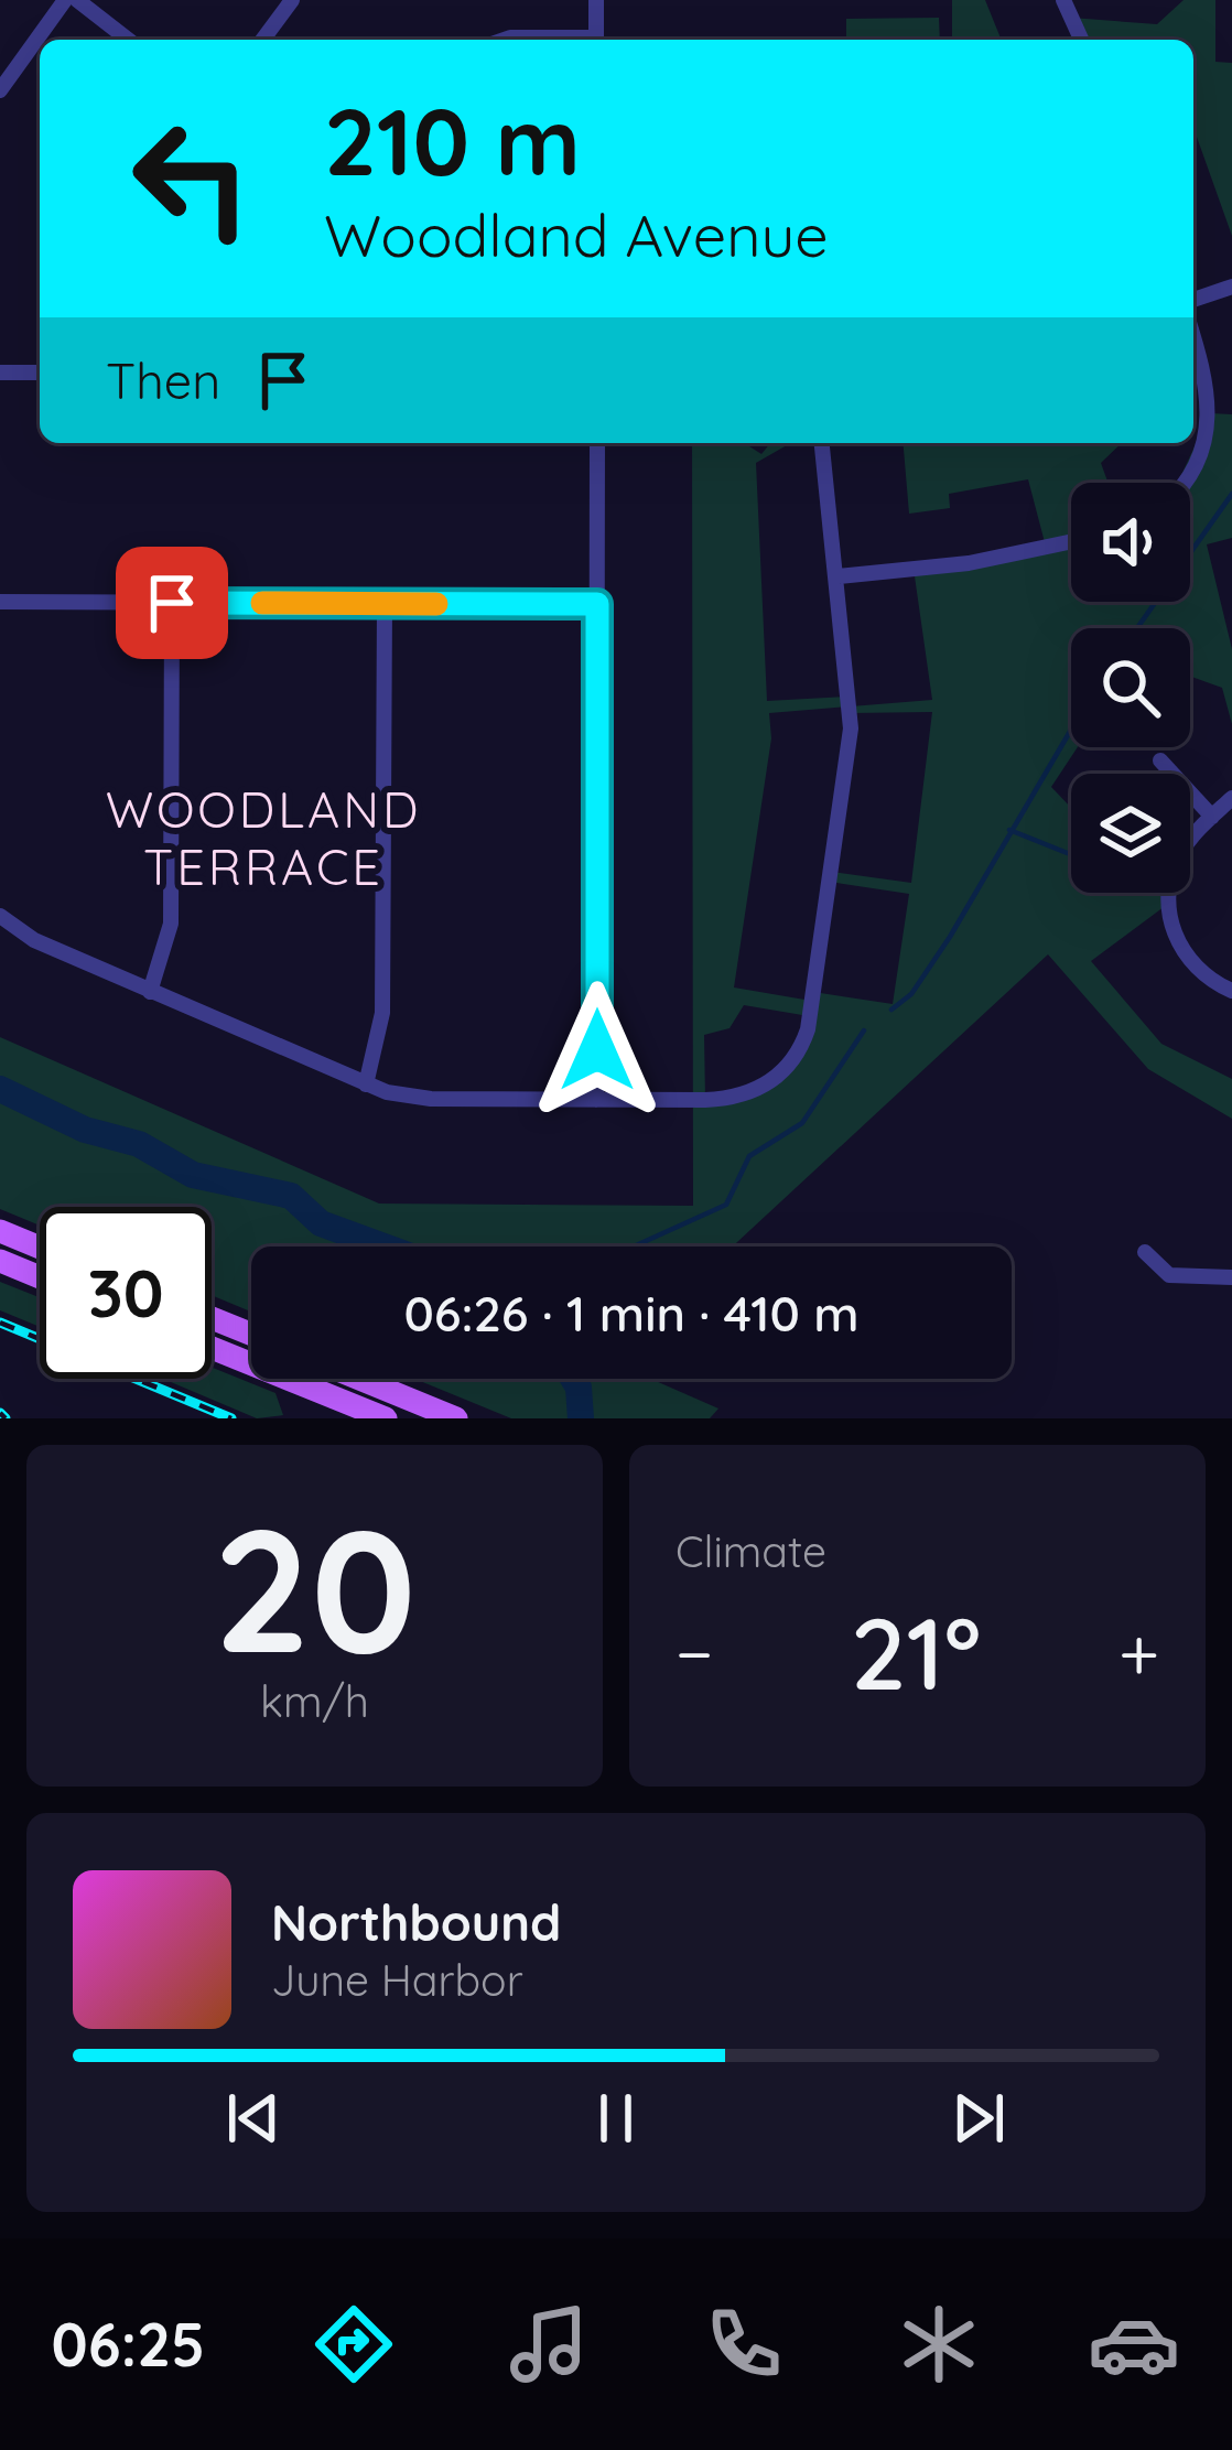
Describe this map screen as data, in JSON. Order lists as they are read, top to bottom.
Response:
{
  "districts": ["WOODLAND TERRACE"],
  "page": {
    "turn": ["210 m", "Woodland Avenue"],
    "then": "Then",
    "limit": "30",
    "trip": "06:26 · 1 min · 410 m",
    "tile": [
      ["20", "km/h"],
      "Climate"
    ],
    "heat": ["−", "21°", "+"],
    "song": ["Northbound", "June Harbor"],
    "tabs": "06:25"
  }
}
